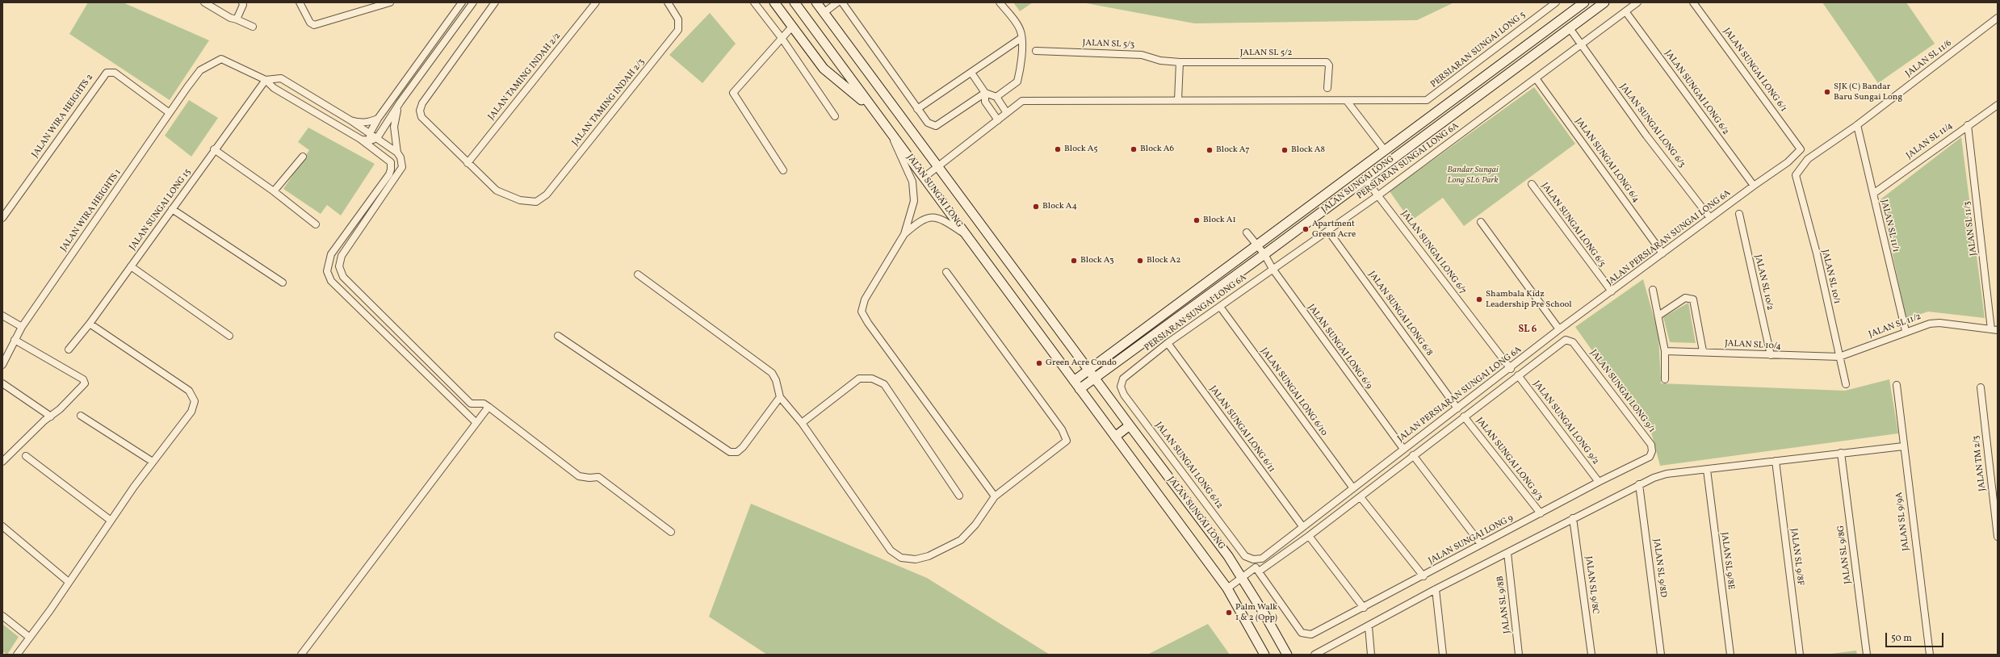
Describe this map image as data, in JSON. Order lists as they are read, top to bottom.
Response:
{
  "streets": {
    "street": [
      "JALAN SL 5/3",
      "PERSIARAN SUNGAI LONG 5",
      "JALAN SL 5/2",
      "JALAN SL 11/6",
      "JALAN SUNGAI LONG 6/1",
      "JALAN TAMING INDAH 2/2",
      "JALAN SUNGAI LONG 6/2",
      "JALAN TAMING INDAH 2/3",
      "JALAN WIRA HEIGHTS 2",
      "JALAN SUNGAI LONG 6/3",
      "JALAN SL 11/4",
      "JALAN SUNGAI LONG 6/4",
      "PERSIARAN SUNGAI LONG 6A",
      "JALAN SUNGAI LONG",
      "JALAN SUNGAI LONG 15",
      "JALAN WIRA HEIGHTS 1",
      "JALAN SUNGAI LONG 6/5",
      "JALAN SL 11/1",
      "JALAN SL 11/3",
      "JALAN PERSIARAN SUNGAI LONG 6A",
      "JALAN SUNGAI LONG 6/7",
      "JALAN SL 10/1",
      "JALAN SL 10/2",
      "JALAN SUNGAI LONG 6/8",
      "JALAN SL 11/2",
      "JALAN SL 10/4",
      "JALAN SUNGAI LONG 6/9",
      "JALAN SUNGAI LONG 9/1",
      "JALAN SUNGAI LONG 6/10",
      "JALAN SUNGAI LONG 9/2",
      "JALAN SUNGAI LONG 6/11",
      "JALAN SUNGAI LONG 9/3",
      "JALAN TM 2/3",
      "JALAN SUNGAI LONG 6/12",
      "JALAN SL 9/9A",
      "JALAN SUNGAI LONG 9",
      "JALAN SL 9/8G",
      "JALAN SL 9/8F",
      "JALAN SL 9/8E",
      "JALAN SL 9/8D",
      "JALAN SL 9/8C",
      "JALAN SL 9/8B"
    ]
  },
  "crossings": [
    ["JALAN SL 5/3", "JALAN SL 5/2"],
    ["JALAN SL 11/6", "JALAN SL 11/1"],
    ["JALAN SL 11/6", "JALAN SL 10/1"],
    ["JALAN SUNGAI LONG 6/1", "JALAN PERSIARAN SUNGAI LONG 6A"],
    ["JALAN TAMING INDAH 2/2", "JALAN TAMING INDAH 2/3"],
    ["JALAN SUNGAI LONG 6/2", "PERSIARAN SUNGAI LONG 6A"],
    ["JALAN SUNGAI LONG 6/2", "JALAN PERSIARAN SUNGAI LONG 6A"],
    ["JALAN WIRA HEIGHTS 2", "JALAN WIRA HEIGHTS 1"],
    ["JALAN SUNGAI LONG 6/3", "PERSIARAN SUNGAI LONG 6A"],
    ["JALAN SUNGAI LONG 6/3", "JALAN SUNGAI LONG"],
    ["JALAN SUNGAI LONG 6/3", "JALAN PERSIARAN SUNGAI LONG 6A"],
    ["JALAN SL 11/4", "JALAN SL 11/1"],
    ["JALAN SL 11/4", "JALAN SL 11/3"],
    ["JALAN SUNGAI LONG 6/4", "PERSIARAN SUNGAI LONG 6A"],
    ["JALAN SUNGAI LONG 6/4", "JALAN PERSIARAN SUNGAI LONG 6A"],
    ["PERSIARAN SUNGAI LONG 6A", "JALAN SUNGAI LONG 6/7"],
    ["PERSIARAN SUNGAI LONG 6A", "JALAN SUNGAI LONG 6/8"],
    ["PERSIARAN SUNGAI LONG 6A", "JALAN SUNGAI LONG 6/9"],
    ["PERSIARAN SUNGAI LONG 6A", "JALAN SUNGAI LONG 6/10"],
    ["PERSIARAN SUNGAI LONG 6A", "JALAN SUNGAI LONG 6/11"],
    ["PERSIARAN SUNGAI LONG 6A", "JALAN SUNGAI LONG 6/12"],
    ["JALAN SUNGAI LONG", "JALAN SUNGAI LONG 6/7"],
    ["JALAN SUNGAI LONG", "JALAN SUNGAI LONG 6/9"],
    ["JALAN SUNGAI LONG 15", "JALAN WIRA HEIGHTS 1"],
    ["JALAN SUNGAI LONG 6/5", "JALAN PERSIARAN SUNGAI LONG 6A"],
    ["JALAN SL 11/1", "JALAN SL 11/2"],
    ["JALAN SL 11/3", "JALAN SL 11/2"],
    ["JALAN PERSIARAN SUNGAI LONG 6A", "JALAN SUNGAI LONG 6/7"],
    ["JALAN PERSIARAN SUNGAI LONG 6A", "JALAN SUNGAI LONG 6/8"],
    ["JALAN PERSIARAN SUNGAI LONG 6A", "JALAN SUNGAI LONG 6/9"],
    ["JALAN PERSIARAN SUNGAI LONG 6A", "JALAN SUNGAI LONG 6/10"],
    ["JALAN PERSIARAN SUNGAI LONG 6A", "JALAN SUNGAI LONG 6/11"],
    ["JALAN PERSIARAN SUNGAI LONG 6A", "JALAN SUNGAI LONG 6/12"],
    ["JALAN SL 10/1", "JALAN SL 11/2"],
    ["JALAN SL 10/1", "JALAN SL 10/4"],
    ["JALAN SL 10/2", "JALAN SL 10/4"],
    ["JALAN SL 11/2", "JALAN SL 10/4"],
    ["JALAN SUNGAI LONG 9/1", "JALAN SUNGAI LONG 9/2"],
    ["JALAN SUNGAI LONG 9/1", "JALAN SUNGAI LONG 9"],
    ["JALAN SUNGAI LONG 9/2", "JALAN SUNGAI LONG 9"],
    ["JALAN SUNGAI LONG 9/3", "JALAN SUNGAI LONG 9"]
  ],
  "districts": ["SL 6"],
  "parks": ["Bandar Sungai Long SL6 Park"],
  "places": [
    "SJK (C) Bandar Baru Sungai Long",
    "Block A5",
    "Block A6",
    "Block A7",
    "Block A8",
    "Block A4",
    "Block A1",
    "Apartment Green Acre",
    "Block A3",
    "Block A2",
    "Shambala Kidz Leadership Pre School",
    "Green Acre Condo",
    "Palm Walk 1 & 2 (Opp)"
  ],
  "scale_bar": "50 m"
}
